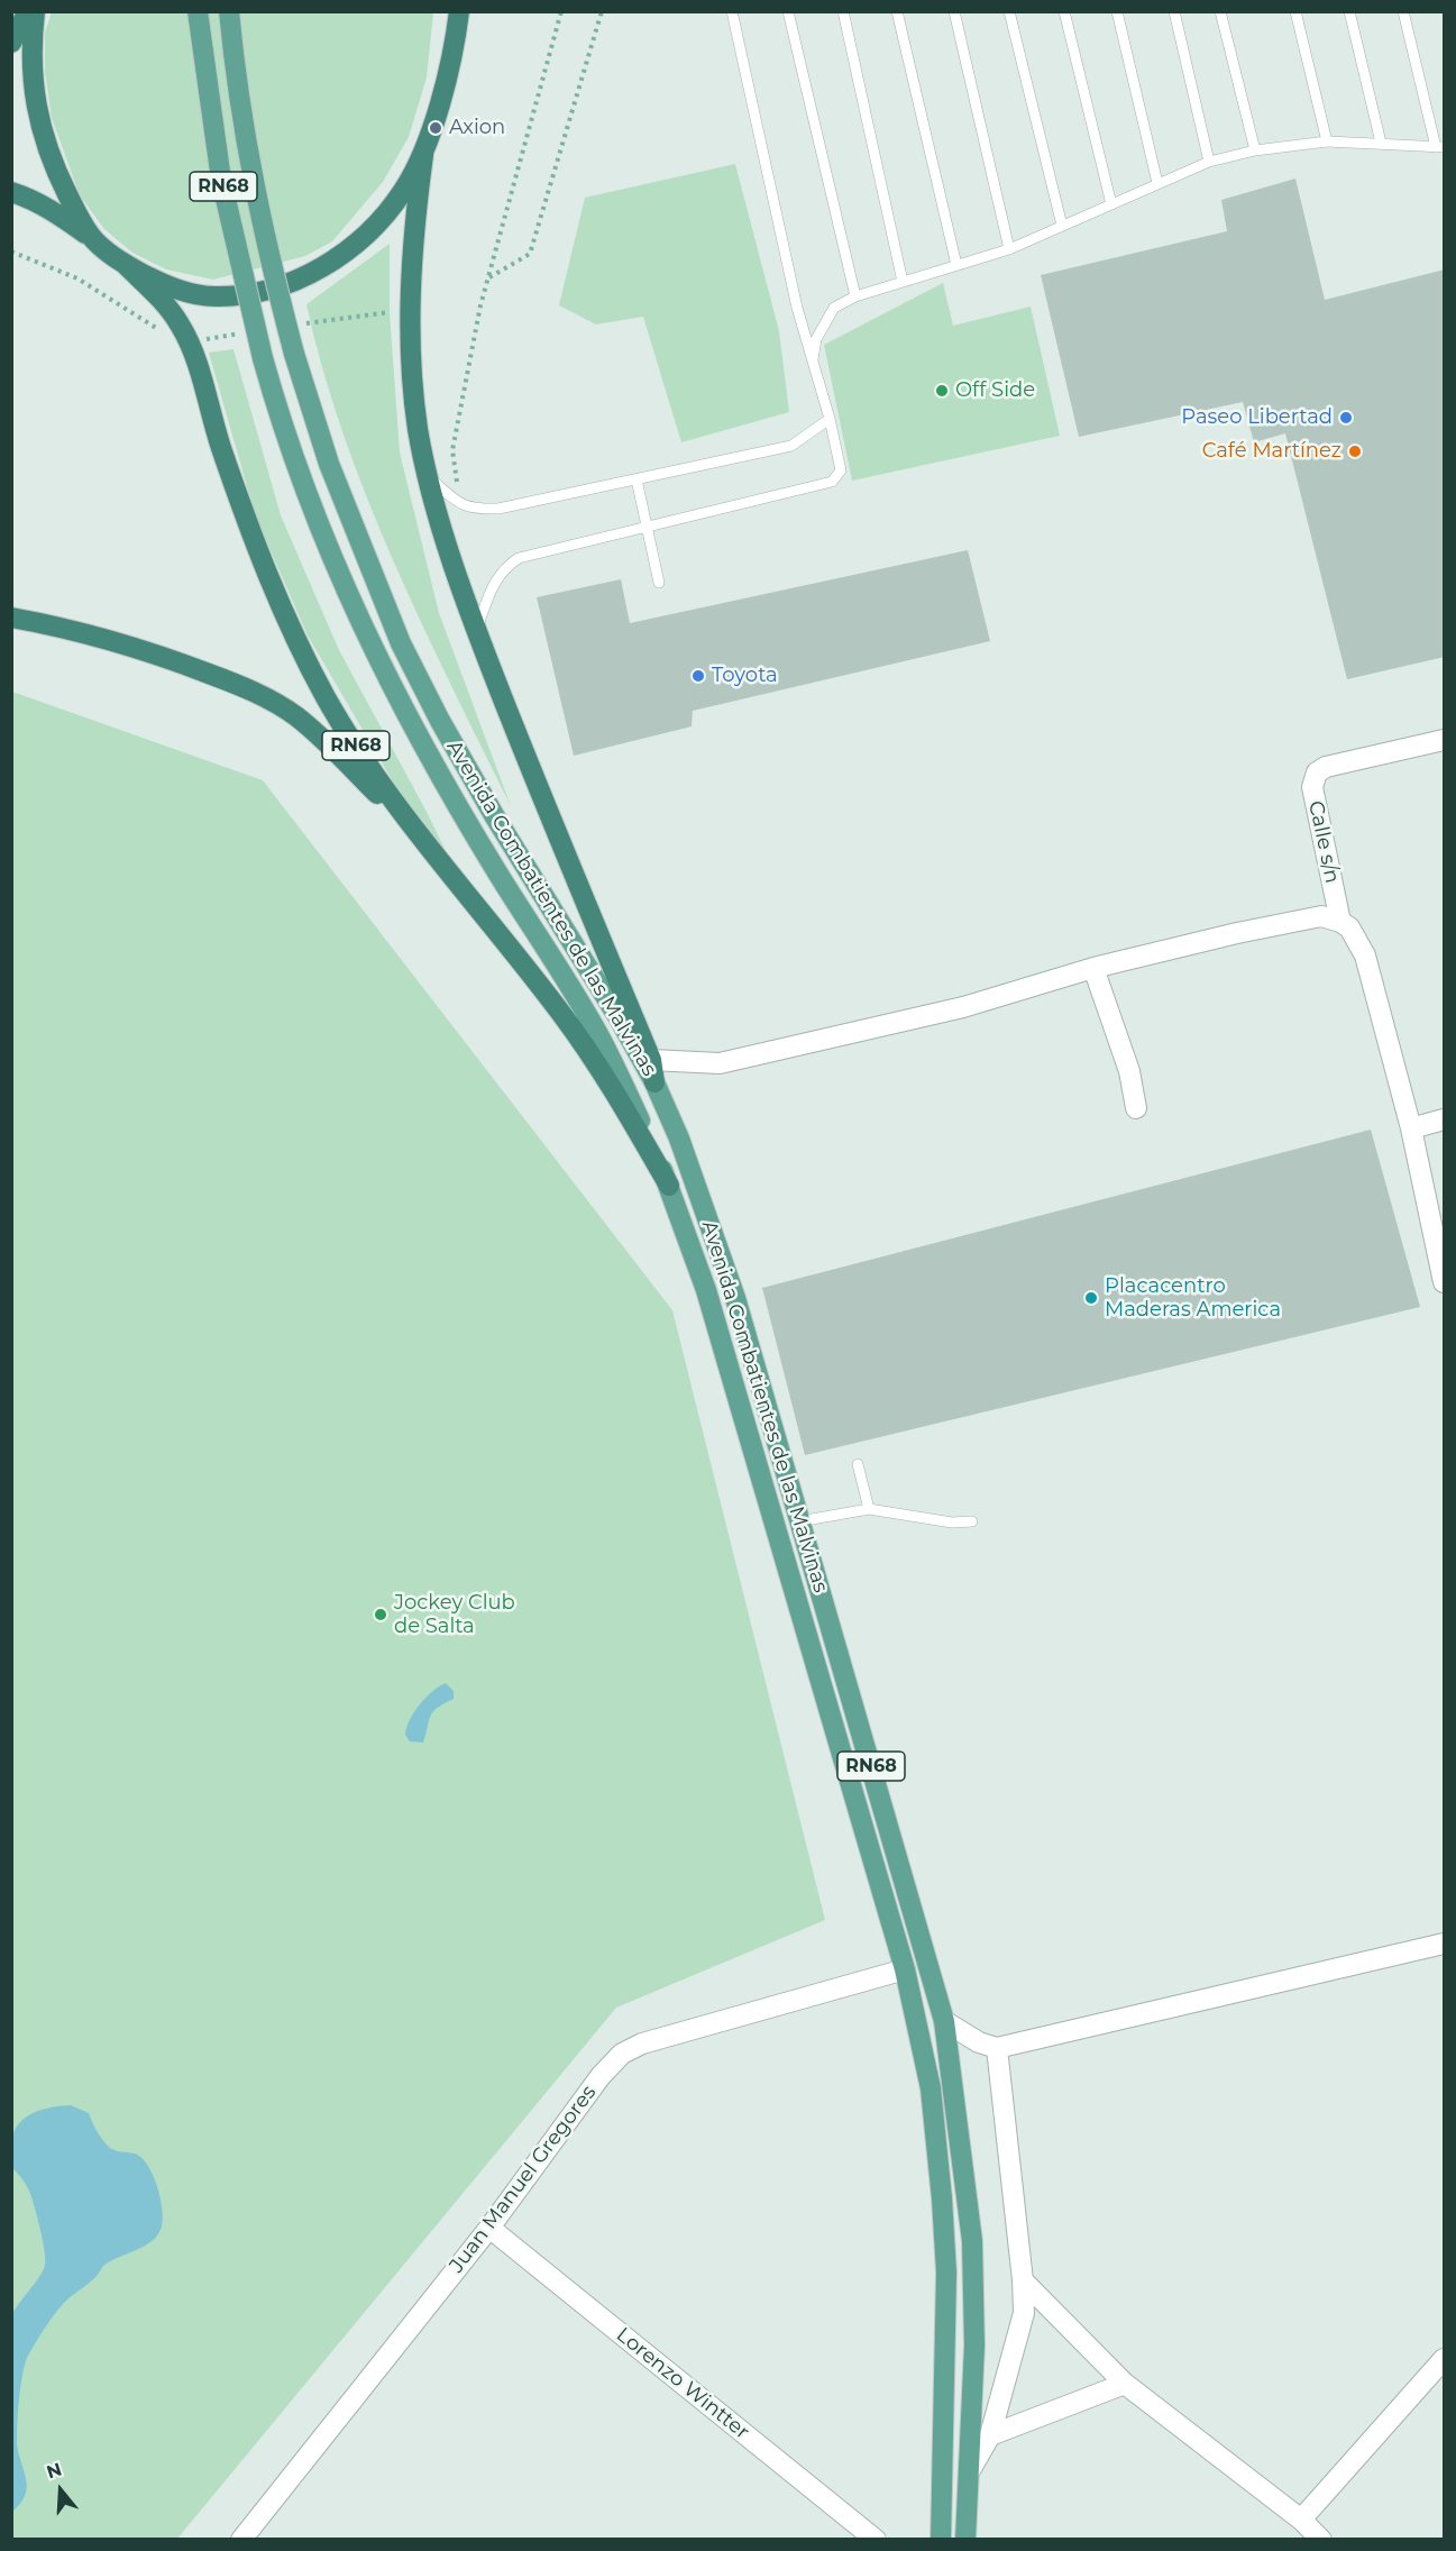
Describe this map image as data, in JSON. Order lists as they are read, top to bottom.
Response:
{
  "streets": {
    "highway": ["RN68"],
    "main road": ["Avenida Combatientes de las Malvinas"],
    "street": ["Calle s/n", "Juan Manuel Gregores", "Lorenzo Wintter"]
  },
  "crossings": [
    ["RN68", "Avenida Combatientes de las Malvinas"],
    ["Avenida Combatientes de las Malvinas", "Juan Manuel Gregores"],
    ["Juan Manuel Gregores", "Lorenzo Wintter"]
  ],
  "places": [
    "Axion",
    "Off Side",
    "Paseo Libertad",
    "Café Martínez",
    "Toyota",
    "Placacentro Maderas America",
    "Jockey Club de Salta"
  ],
  "north": "top"
}
